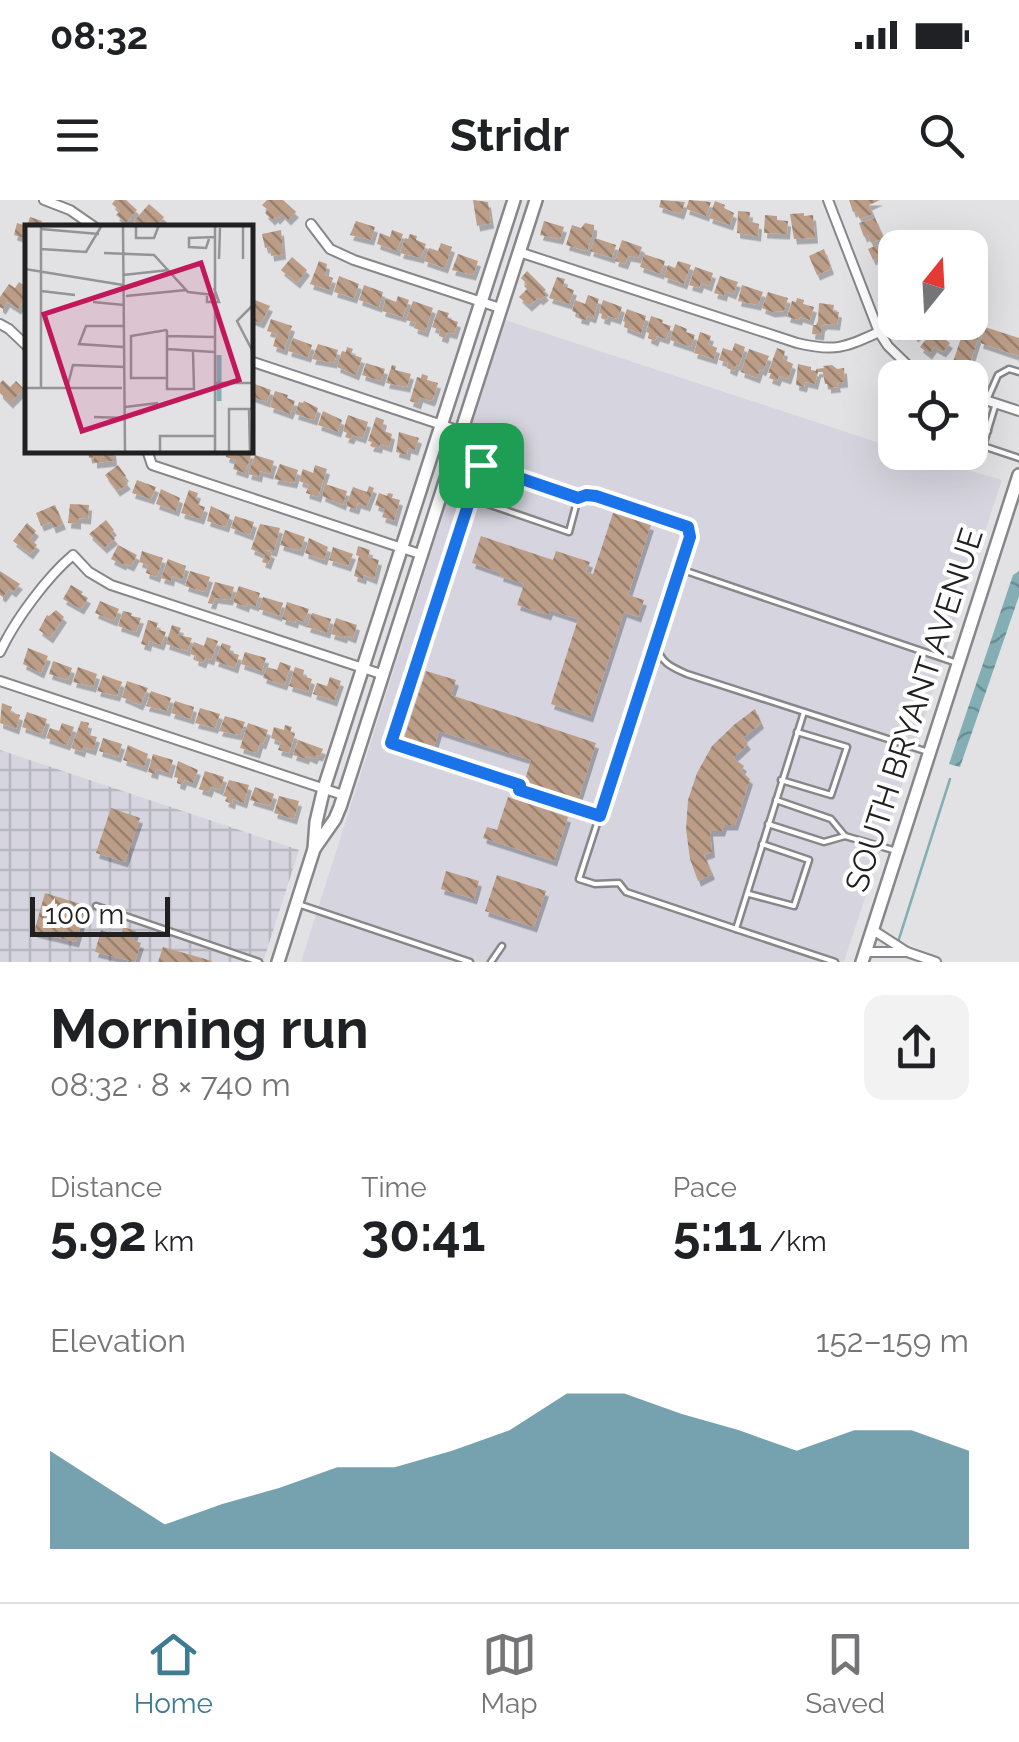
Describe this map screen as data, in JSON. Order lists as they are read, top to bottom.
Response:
{
  "streets": {
    "street": ["SOUTH BRYANT AVENUE"]
  },
  "scale_bar": "100 m",
  "north": "top",
  "page": {
    "status": "08:32",
    "header": "Stridr",
    "scale": "100 m",
    "heading": ["Morning run", "08:32 · 8 × 740 m"],
    "stats": [
      ["Distance", "5.92 km"],
      ["Time", "30:41"],
      ["Pace", "5:11 /km"]
    ],
    "chart": ["Elevation", "152–159 m"],
    "tabs": ["Home", "Map", "Saved"]
  }
}
